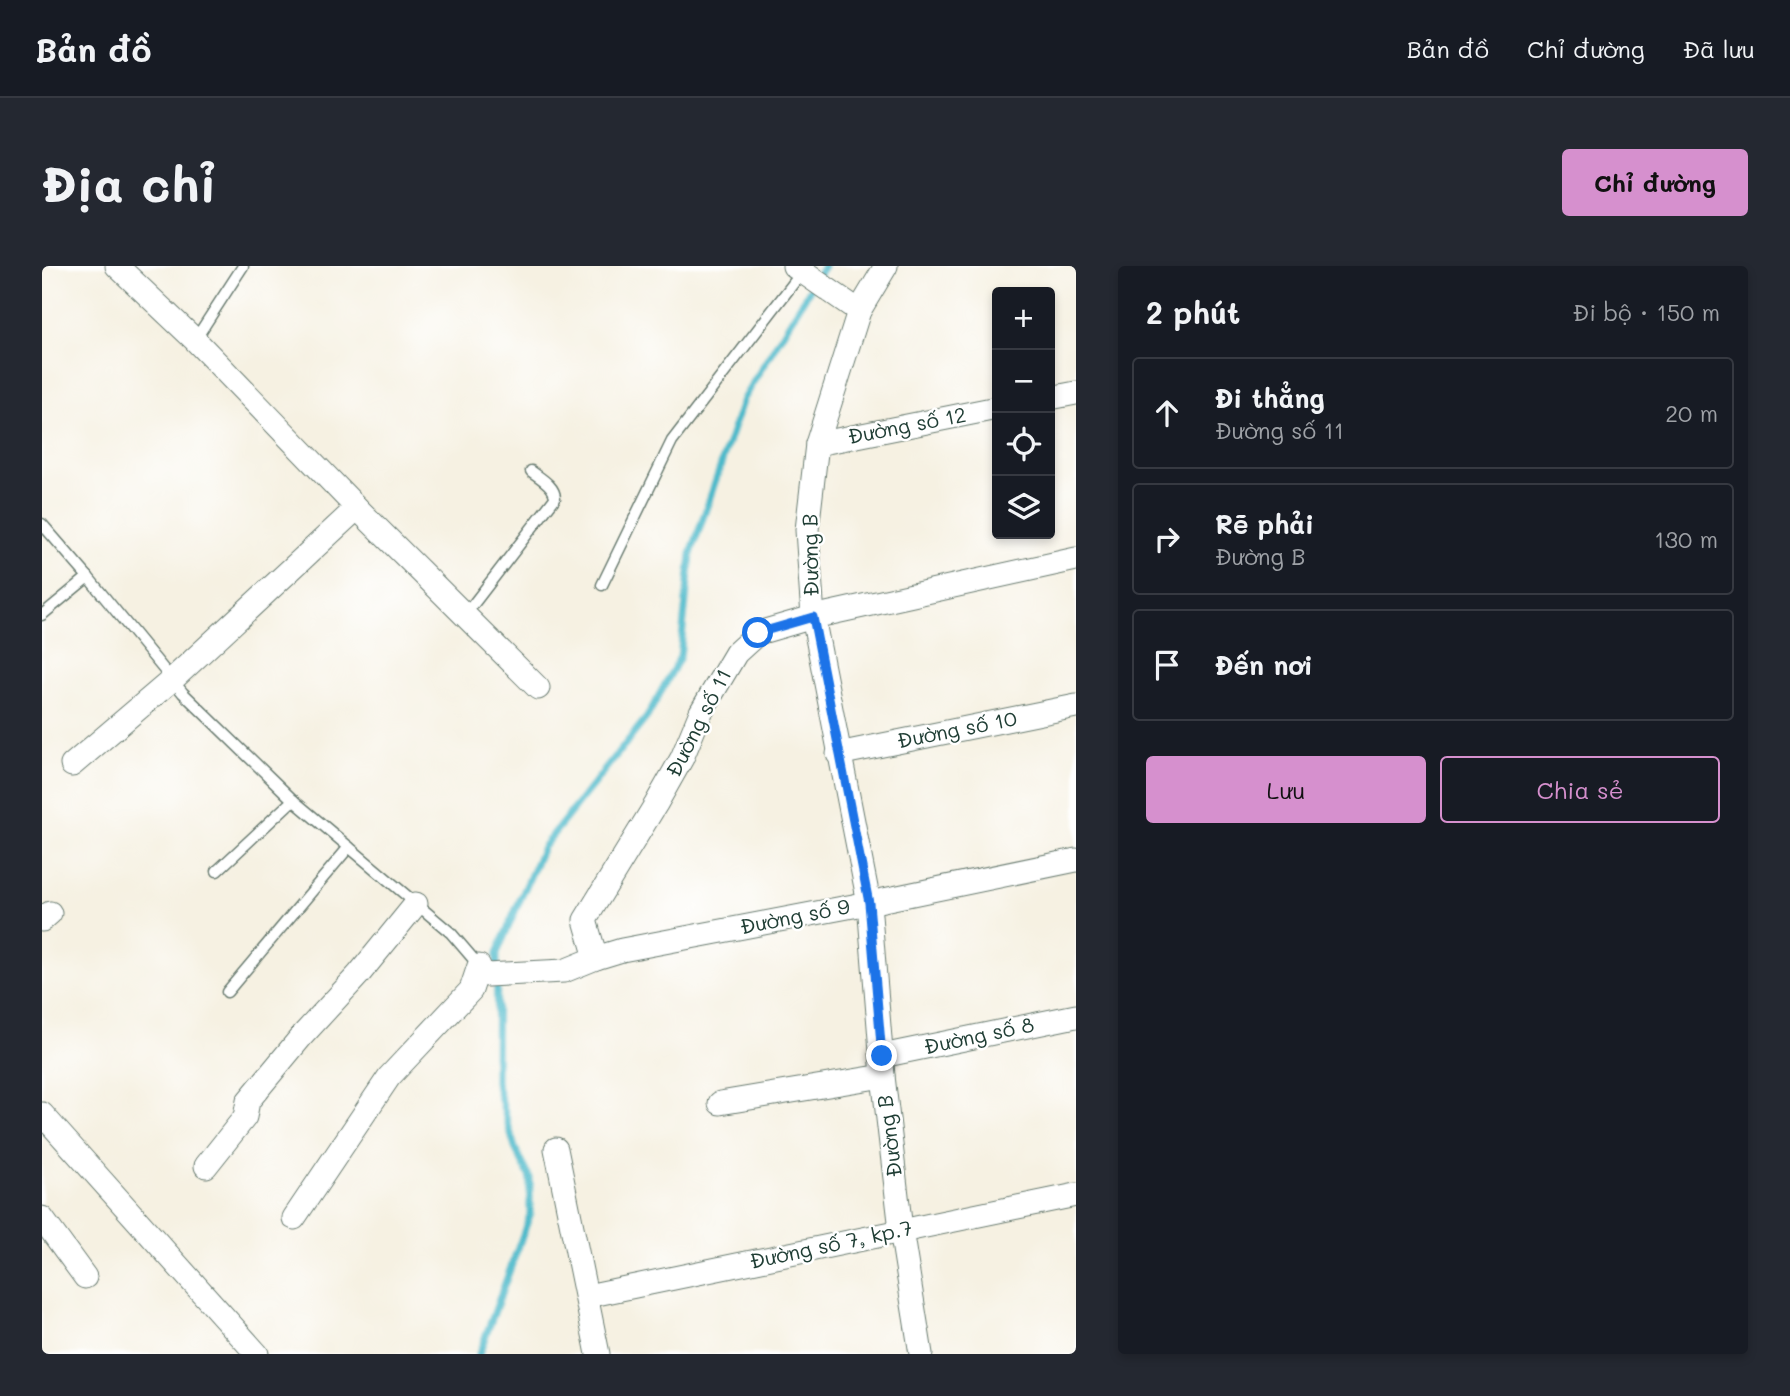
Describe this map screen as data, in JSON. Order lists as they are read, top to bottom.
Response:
{
  "streets": {
    "street": [
      "Đường số 12",
      "Đường B",
      "Đường số 11",
      "Đường số 10",
      "Đường số 9",
      "Đường số 8",
      "Đường số 7, kp.7"
    ]
  },
  "crossings": [
    ["Đường số 12", "Đường B"],
    ["Đường B", "Đường số 11"],
    ["Đường B", "Đường số 10"],
    ["Đường B", "Đường số 9"],
    ["Đường B", "Đường số 8"],
    ["Đường B", "Đường số 7, kp.7"],
    ["Đường số 11", "Đường số 9"]
  ],
  "page": {
    "header": "Bản đồ",
    "nav": ["Bản đồ", "Chỉ đường", "Đã lưu"],
    "buttons": [
      "Chỉ đường",
      ["Lưu", "Chia sẻ"]
    ],
    "title": "Địa chỉ",
    "heading": ["2 phút", "Đi bộ · 150 m"],
    "map_buttons": ["+", "−"],
    "list": [
      ["Đi thẳng", "Đường số 11", "20 m"],
      ["Rẽ phải", "Đường B", "130 m"],
      "Đến nơi"
    ]
  }
}
